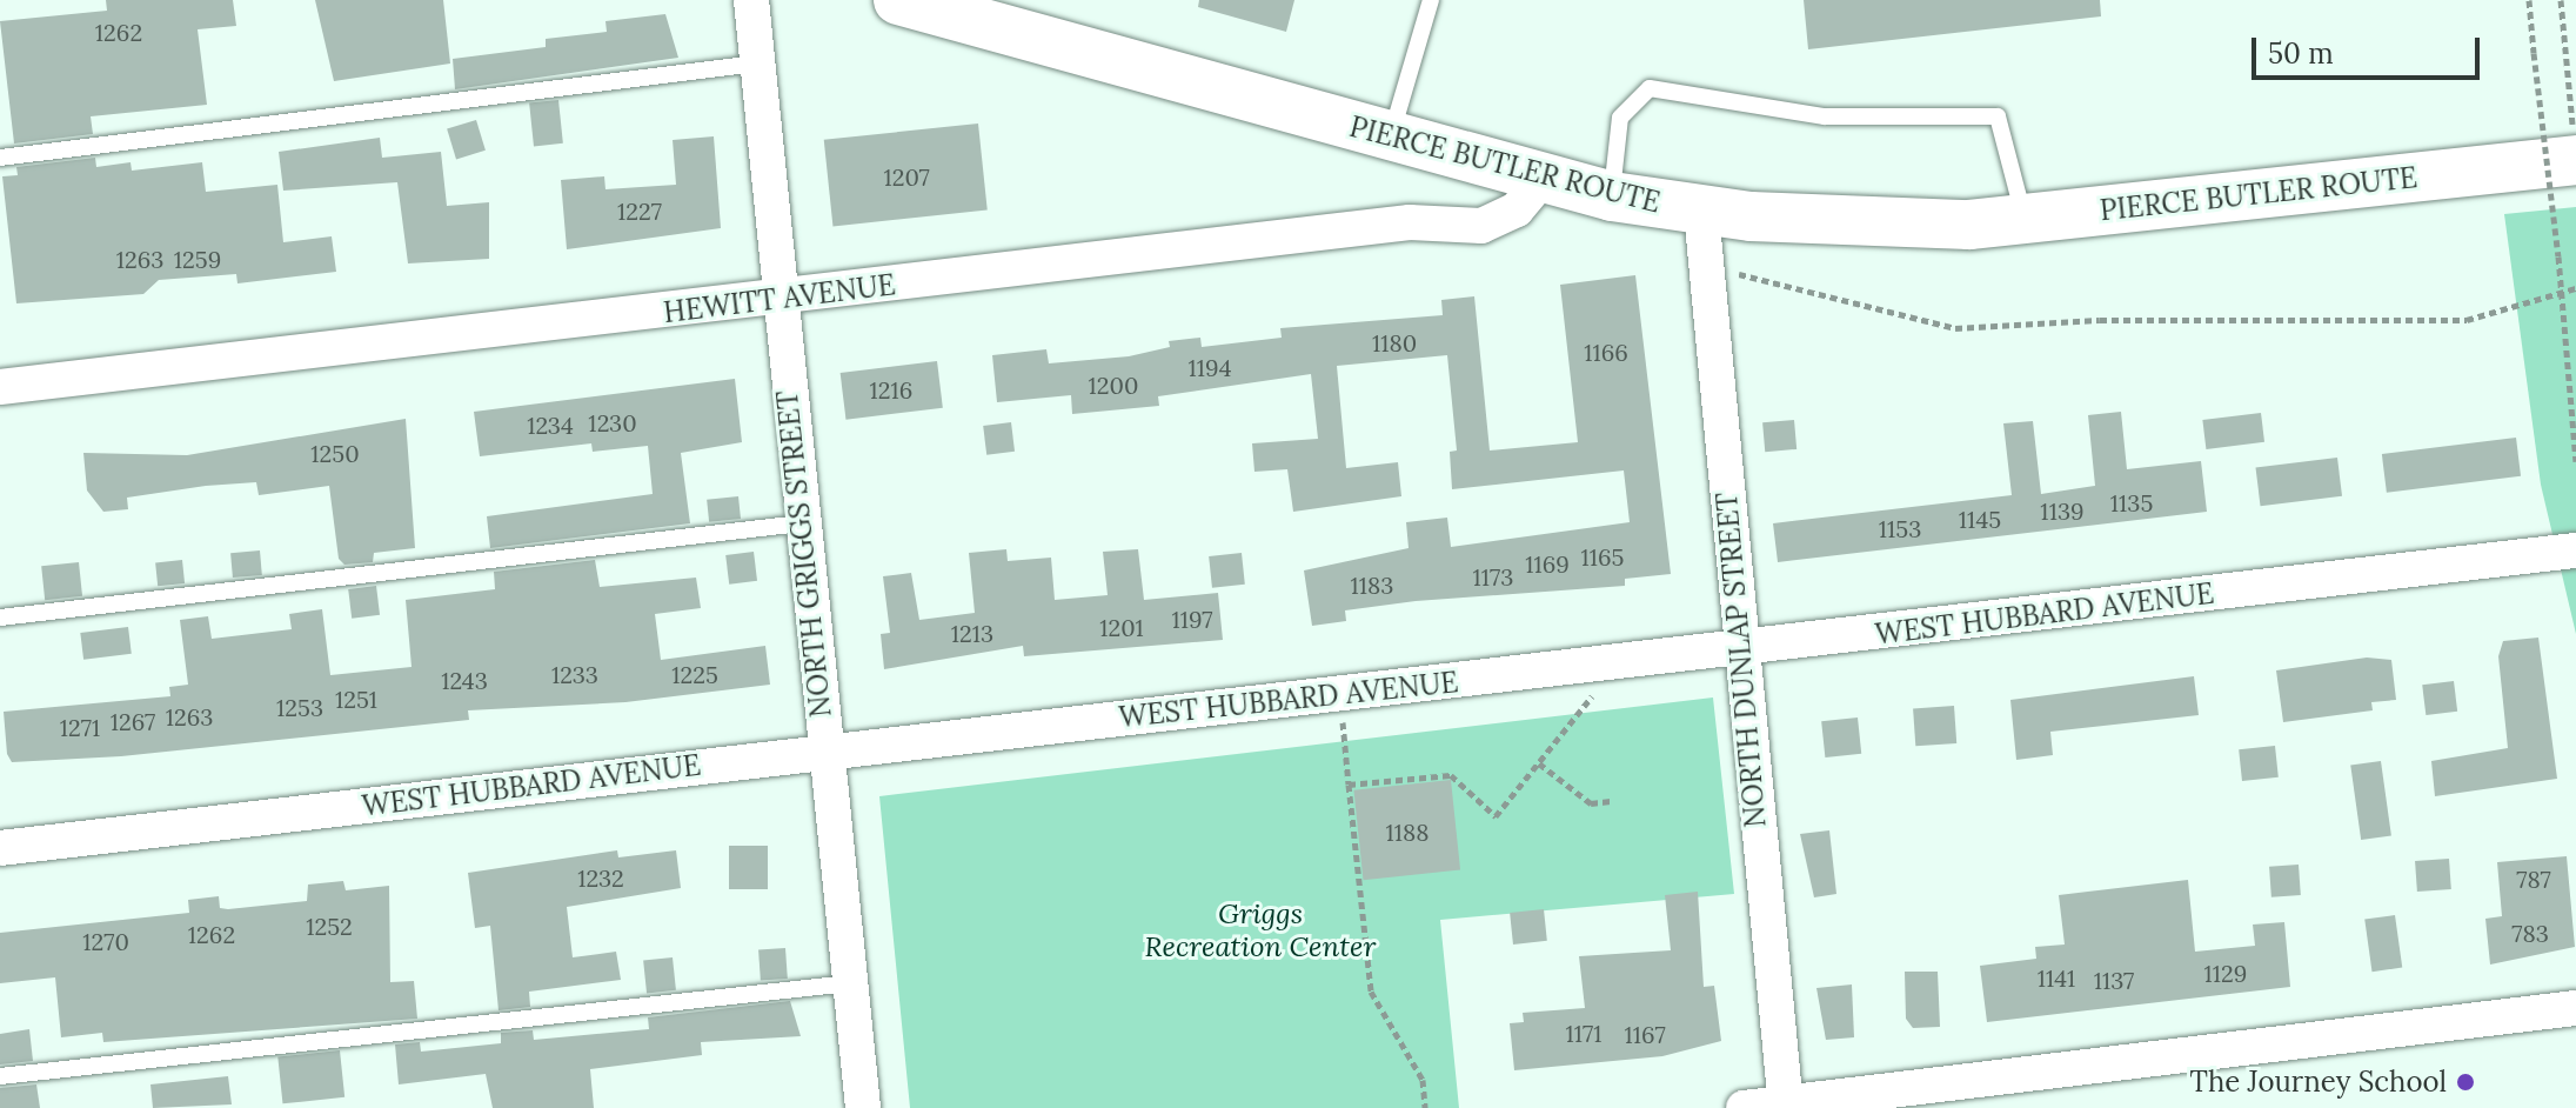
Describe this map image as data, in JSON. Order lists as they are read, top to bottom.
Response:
{
  "streets": {
    "main road": ["PIERCE BUTLER ROUTE"],
    "street": [
      "HEWITT AVENUE",
      "NORTH GRIGGS STREET",
      "WEST HUBBARD AVENUE",
      "NORTH DUNLAP STREET"
    ]
  },
  "crossings": [
    ["PIERCE BUTLER ROUTE", "HEWITT AVENUE"],
    ["PIERCE BUTLER ROUTE", "NORTH DUNLAP STREET"],
    ["HEWITT AVENUE", "NORTH GRIGGS STREET"],
    ["NORTH GRIGGS STREET", "WEST HUBBARD AVENUE"],
    ["WEST HUBBARD AVENUE", "NORTH DUNLAP STREET"]
  ],
  "parks": ["Griggs Recreation Center"],
  "places": ["The Journey School"],
  "house_numbers": [
    "1262",
    "1207",
    "1227",
    "1263",
    "1259",
    "1180",
    "1166",
    "1194",
    "1200",
    "1216",
    "1230",
    "1234",
    "1250",
    "1135",
    "1139",
    "1145",
    "1153",
    "1165",
    "1169",
    "1173",
    "1183",
    "1197",
    "1201",
    "1213",
    "1233",
    "1225",
    "1243",
    "1251",
    "1253",
    "1263",
    "1267",
    "1271",
    "1188",
    "1232",
    "787",
    "1252",
    "783",
    "1262",
    "1270",
    "1129",
    "1141",
    "1137",
    "1171",
    "1167"
  ],
  "scale_bar": "50 m"
}
